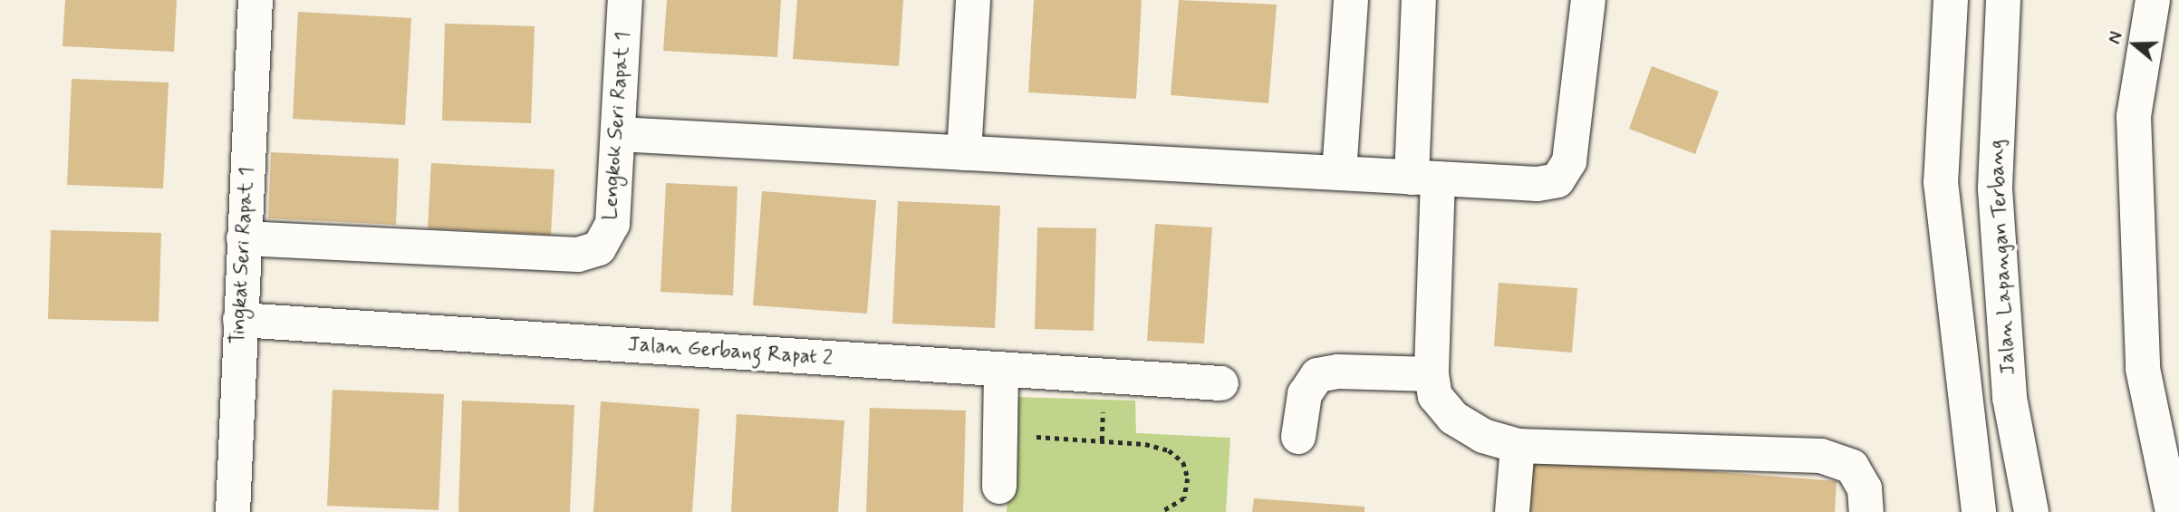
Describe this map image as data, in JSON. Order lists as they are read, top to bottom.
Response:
{
  "streets": {
    "street": [
      "Lengkok Seri Rapat 1",
      "Tingkat Seri Rapat 1",
      "Jalan Lapangan Terbang",
      "Jalan Gerbang Rapat 2"
    ]
  },
  "crossings": [
    ["Lengkok Seri Rapat 1", "Tingkat Seri Rapat 1"],
    ["Tingkat Seri Rapat 1", "Jalan Gerbang Rapat 2"]
  ],
  "north": "left"
}
